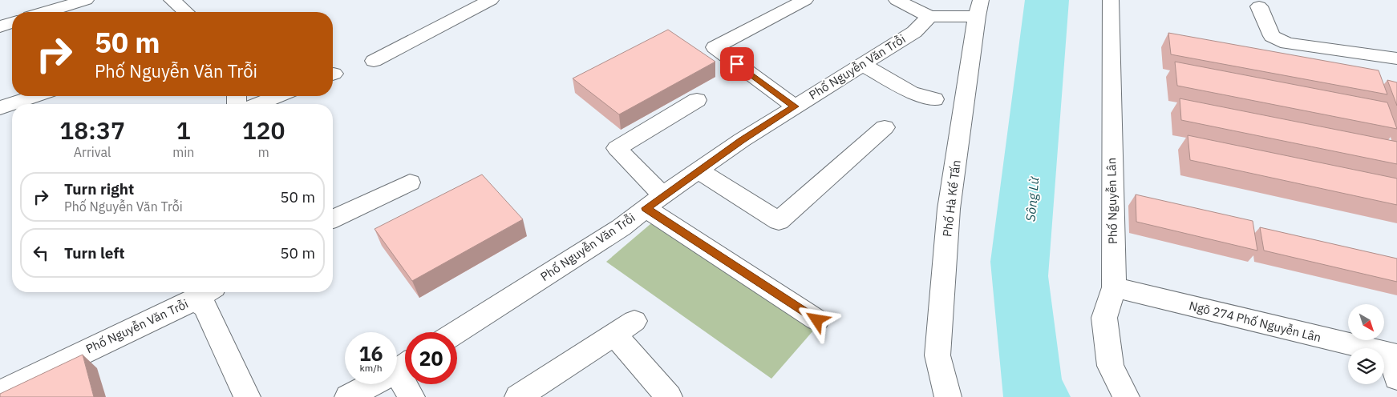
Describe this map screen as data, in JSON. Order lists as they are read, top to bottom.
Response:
{
  "streets": {
    "street": [
      "Phố Nguyễn Văn Trỗi",
      "Phố Hà Kế Tấn",
      "Phố Nguyễn Lân",
      "Ngõ 274 Phố Nguyễn Lân"
    ]
  },
  "crossings": [
    ["Phố Nguyễn Lân", "Ngõ 274 Phố Nguyễn Lân"]
  ],
  "water": ["Sông Lừ"],
  "north": "bottom right",
  "page": {
    "turn": ["50 m", "Phố Nguyễn Văn Trỗi"],
    "eta": [
      "18:37",
      "Arrival",
      "1",
      "min",
      "120",
      "m"
    ],
    "list": [
      {
        "name": "Turn right",
        "note": "Phố Nguyễn Văn Trỗi",
        "value": "50 m"
      },
      {
        "name": "Turn left",
        "value": "50 m"
      }
    ],
    "speed": "16 km/h",
    "limit": "20"
  }
}
